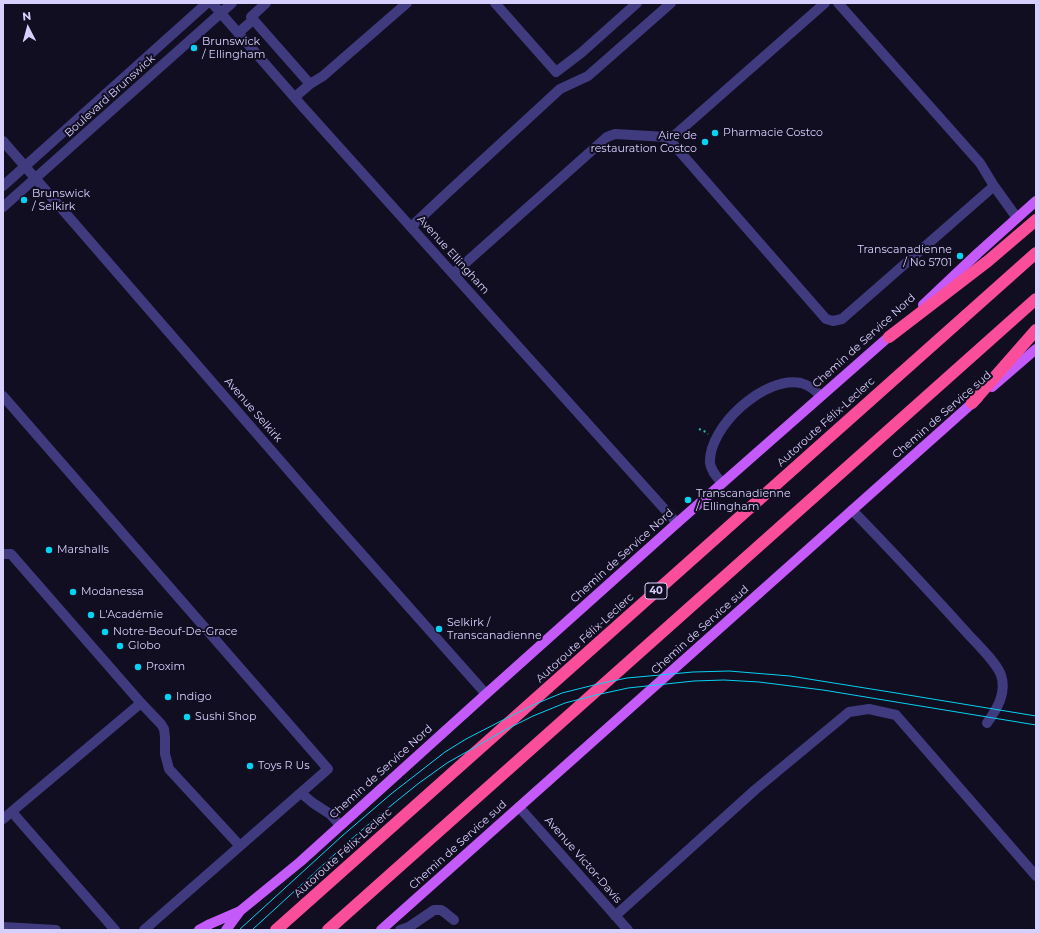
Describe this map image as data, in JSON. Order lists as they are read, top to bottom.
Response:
{
  "streets": {
    "highway": ["Autoroute Félix-Leclerc", "40"],
    "main road": ["Chemin de Service Nord", "Chemin de Service sud"],
    "street": [
      "Boulevard Brunswick",
      "Avenue Ellingham",
      "Avenue Selkirk",
      "Avenue Victor-Davis"
    ]
  },
  "crossings": [
    ["Boulevard Brunswick", "Avenue Ellingham"],
    ["Boulevard Brunswick", "Avenue Selkirk"],
    ["Avenue Ellingham", "Chemin de Service Nord"],
    ["Chemin de Service Nord", "Avenue Selkirk"],
    ["Chemin de Service sud", "Avenue Victor-Davis"]
  ],
  "places": [
    "Brunswick / Ellingham",
    "Pharmacie Costco",
    "Aire de restauration Costco",
    "Brunswick / Selkirk",
    "Transcanadienne / No 5701",
    "Transcanadienne / Ellingham",
    "Marshalls",
    "Modanessa",
    "L'Académie",
    "Selkirk / Transcanadienne",
    "Notre-Beouf-De-Grace",
    "Globo",
    "Proxim",
    "Indigo",
    "Sushi Shop",
    "Toys R Us"
  ],
  "north": "top"
}
